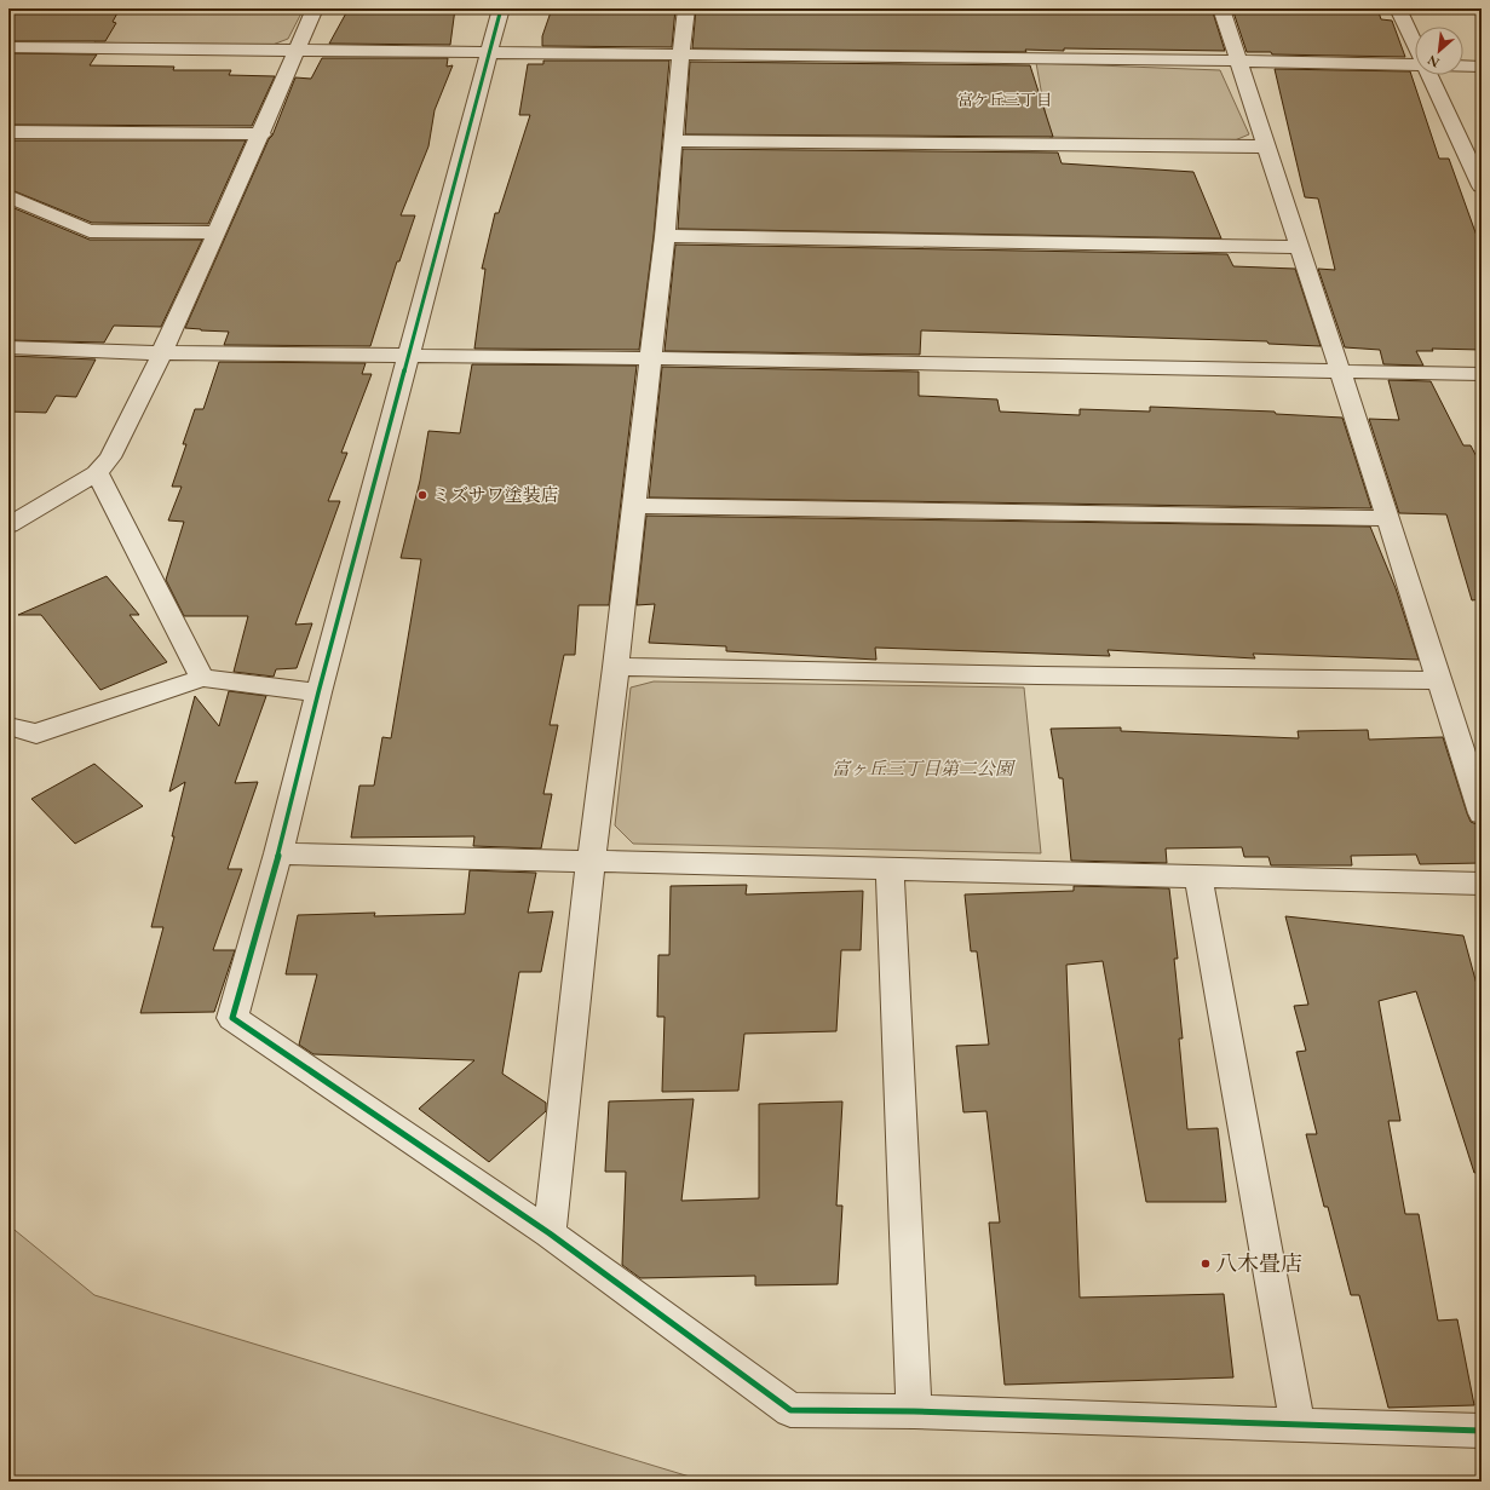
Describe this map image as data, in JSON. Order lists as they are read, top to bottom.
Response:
{
  "districts": ["富ケ丘三丁目"],
  "parks": ["富ヶ丘三丁目第二公園"],
  "places": ["ミズサワ塗装店", "八木畳店"],
  "north": "bottom left"
}
